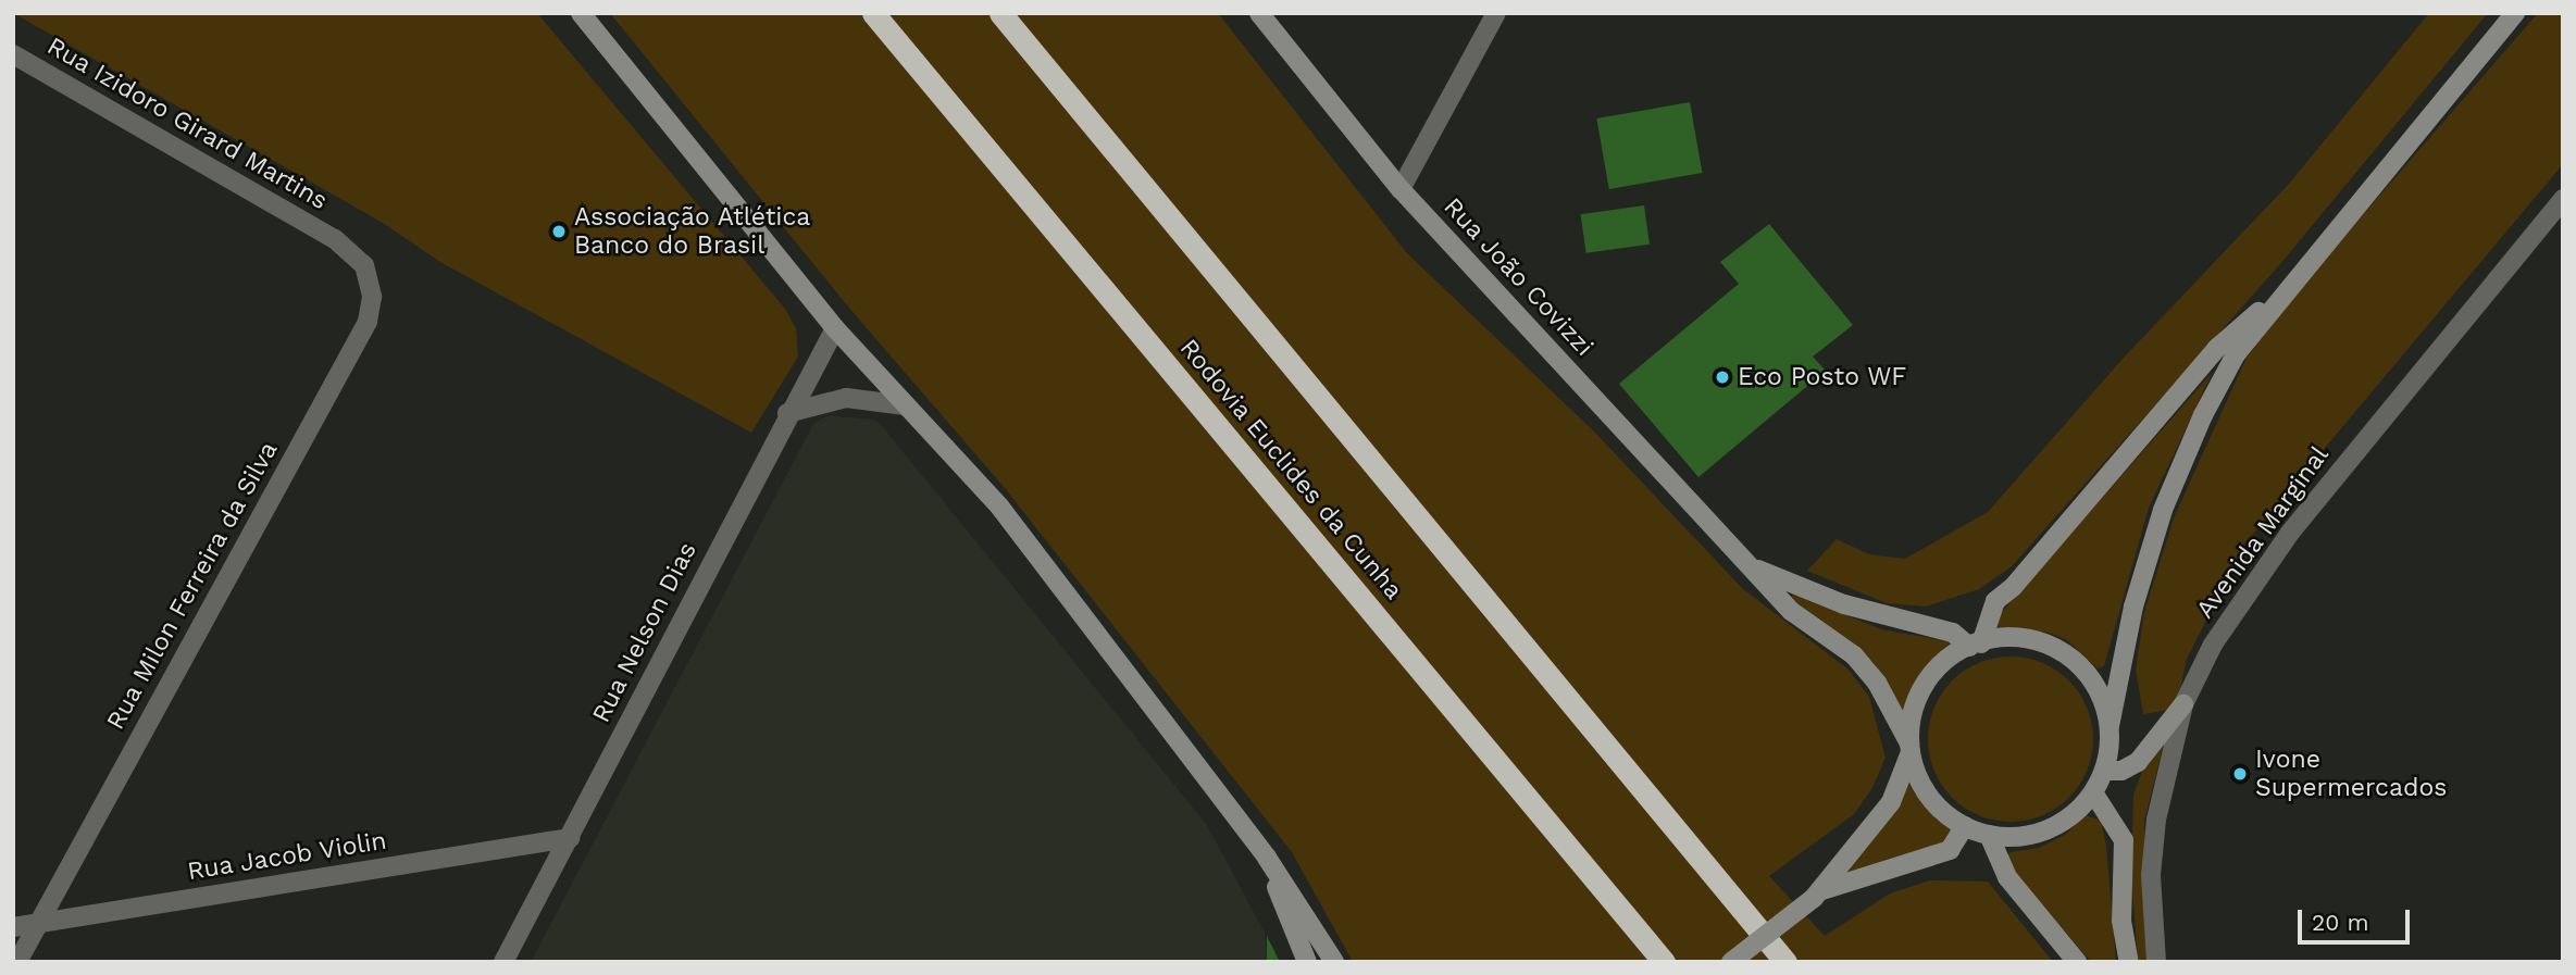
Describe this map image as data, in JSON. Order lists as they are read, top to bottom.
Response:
{
  "streets": {
    "highway": ["Rodovia Euclides da Cunha"],
    "main road": ["Rua João Covizzi"],
    "street": [
      "Rua Izidoro Girard Martins",
      "Avenida Marginal",
      "Rua Milon Ferreira da Silva",
      "Rua Nelson Dias",
      "Rua Jacob Violin"
    ]
  },
  "crossings": [
    ["Rua Izidoro Girard Martins", "Rua Milon Ferreira da Silva"],
    ["Rua Milon Ferreira da Silva", "Rua Jacob Violin"],
    ["Rua Nelson Dias", "Rua Jacob Violin"]
  ],
  "places": ["Associação Atlética Banco do Brasil", "Eco Posto WF", "Ivone Supermercados"],
  "scale_bar": "20 m"
}
